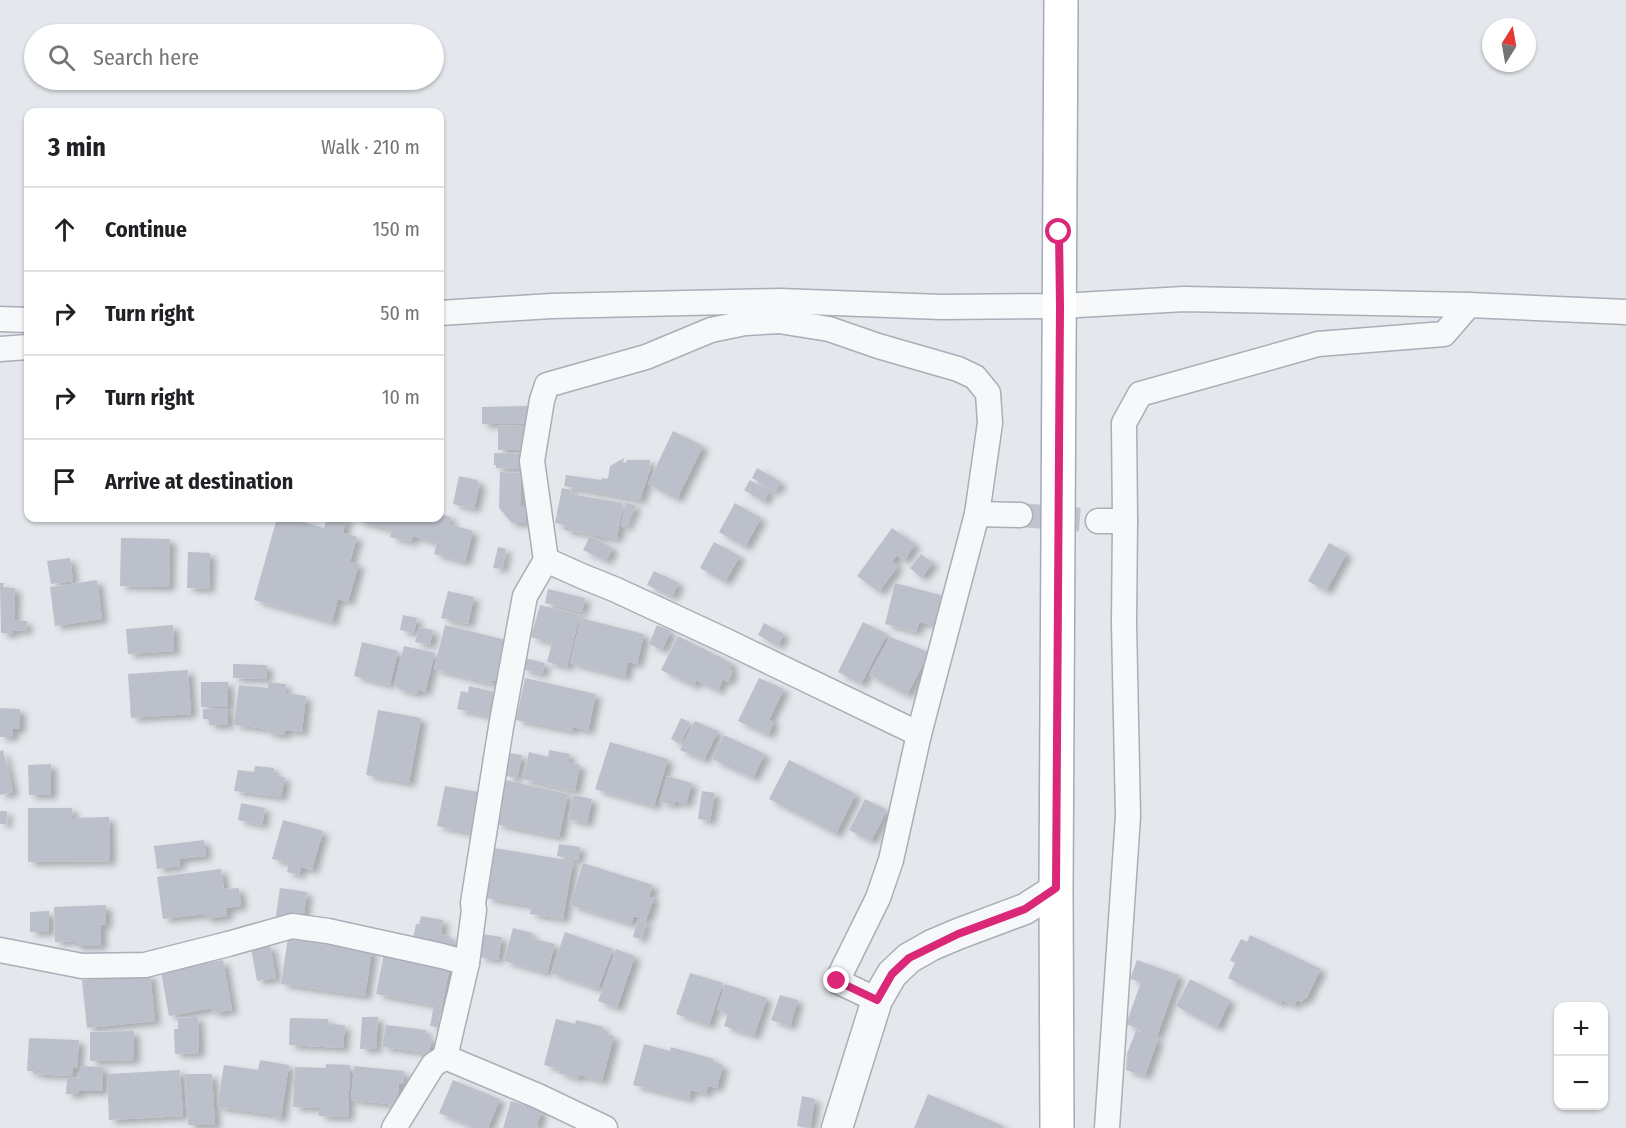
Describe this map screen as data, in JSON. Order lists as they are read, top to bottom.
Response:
{
  "north": "top",
  "page": {
    "search": "Search here",
    "heading": ["3 min", "Walk · 210 m"],
    "list": [
      ["Continue", "150 m"],
      ["Turn right", "50 m"],
      ["Turn right", "10 m"],
      "Arrive at destination"
    ],
    "map_buttons": ["+", "−"]
  }
}
